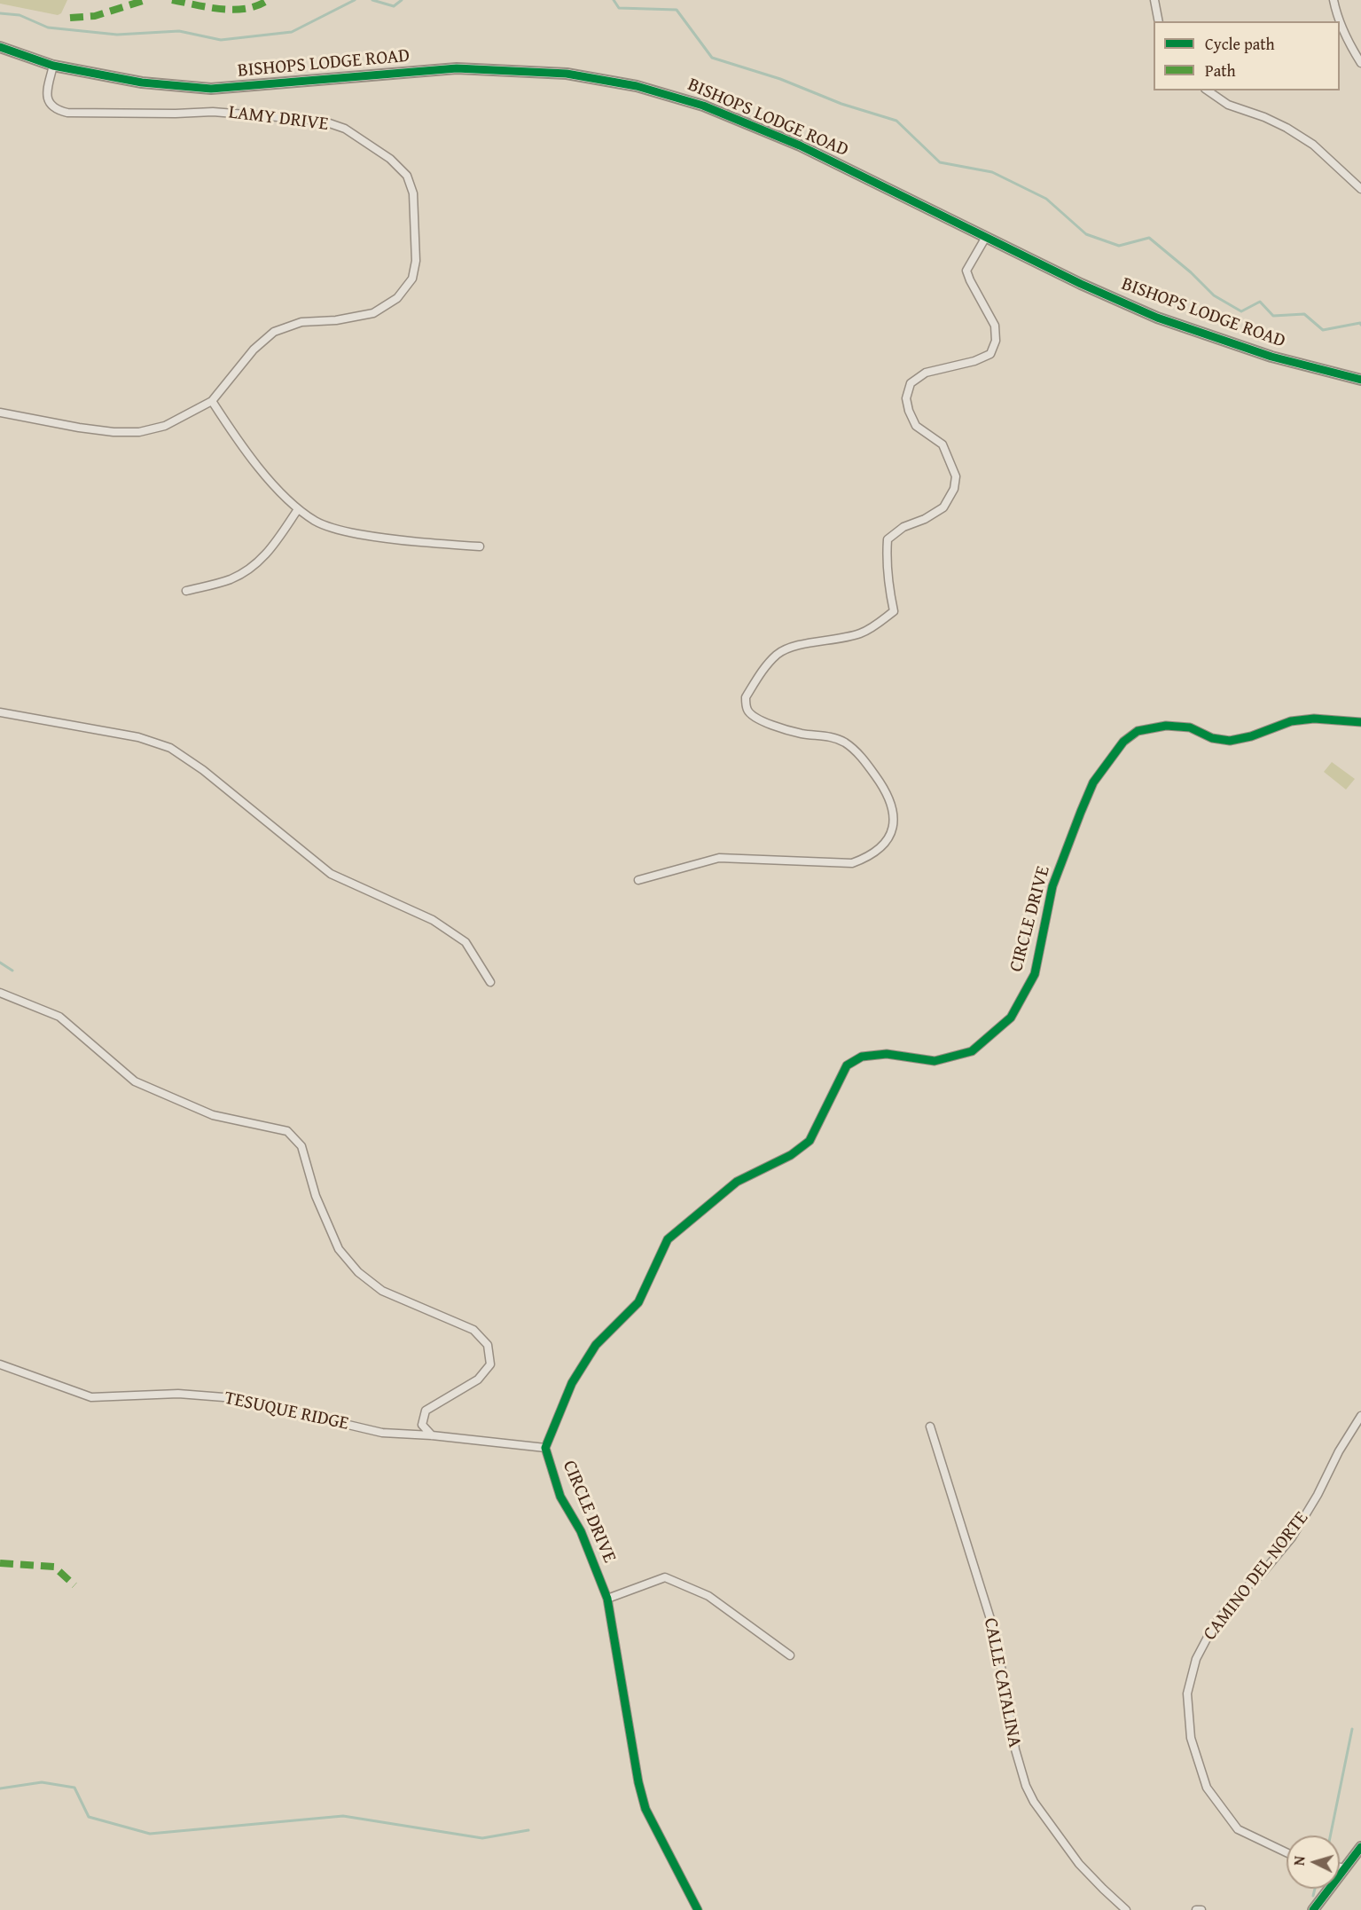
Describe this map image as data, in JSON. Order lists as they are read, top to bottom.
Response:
{
  "streets": {
    "street": [
      "BISHOPS LODGE ROAD",
      "LAMY DRIVE",
      "CIRCLE DRIVE",
      "TESUQUE RIDGE",
      "CAMINO DEL NORTE",
      "CALLE CATALINA"
    ]
  },
  "crossings": [
    ["BISHOPS LODGE ROAD", "LAMY DRIVE"],
    ["CIRCLE DRIVE", "TESUQUE RIDGE"]
  ],
  "legend": ["Cycle path", "Path"],
  "north": "left"
}
